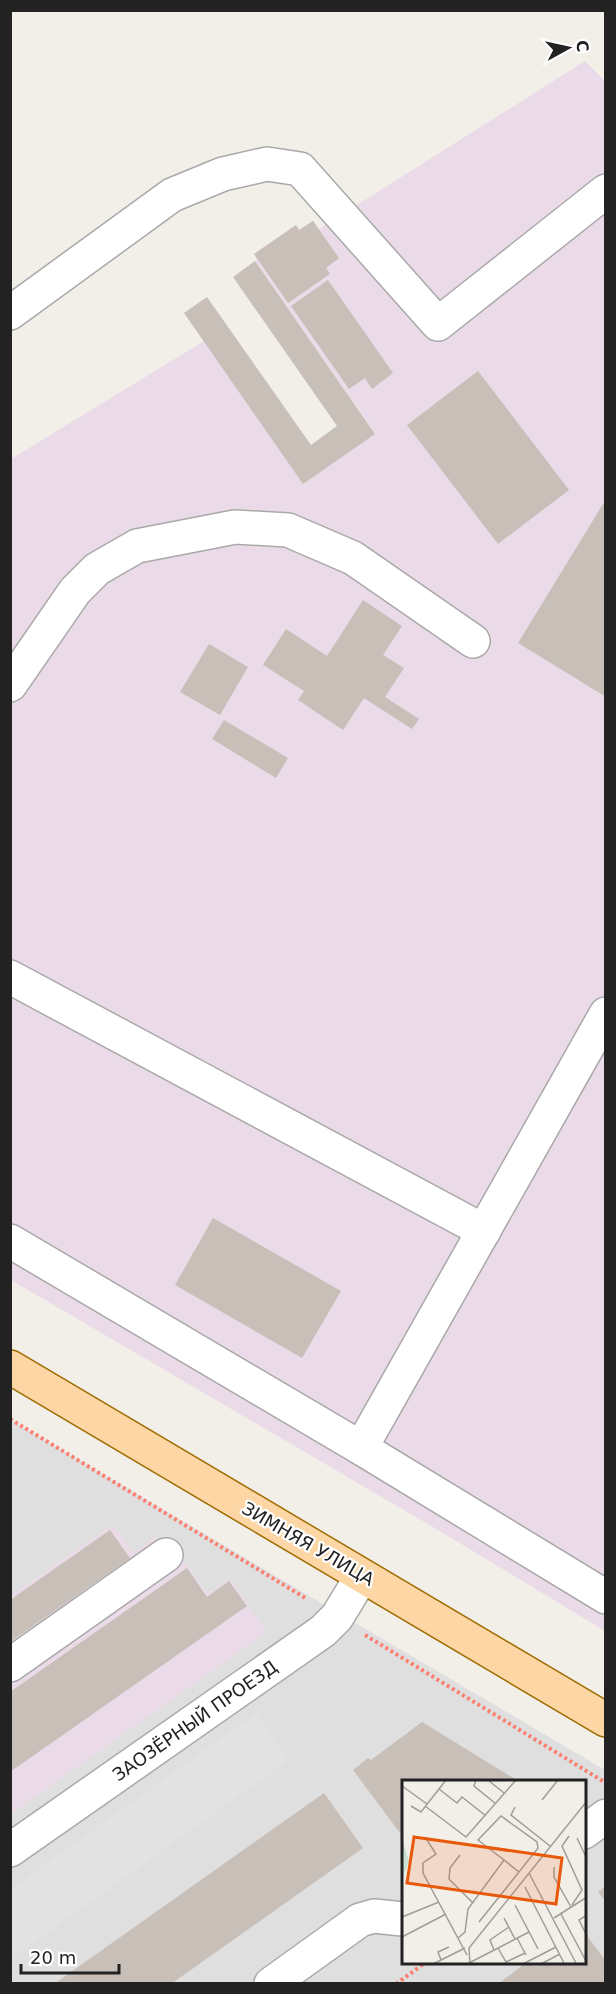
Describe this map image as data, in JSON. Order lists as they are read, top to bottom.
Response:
{
  "streets": {
    "main road": ["ЗИМНЯЯ УЛИЦА"],
    "street": ["ЗАОЗЁРНЫЙ ПРОЕЗД"]
  },
  "crossings": [
    ["ЗИМНЯЯ УЛИЦА", "ЗАОЗЁРНЫЙ ПРОЕЗД"]
  ],
  "scale_bar": "20 m",
  "north": "right"
}
